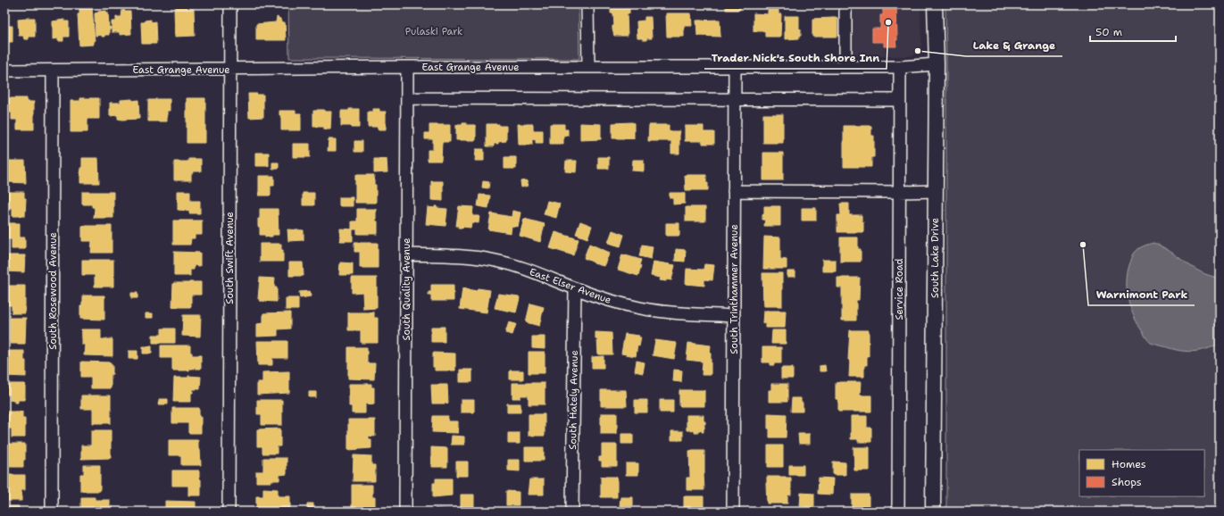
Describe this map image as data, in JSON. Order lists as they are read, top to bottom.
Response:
{
  "streets": {
    "main road": ["South Lake Drive"],
    "street": [
      "East Grange Avenue",
      "South Swift Avenue",
      "East Elser Avenue",
      "South Quality Avenue",
      "South Trinthammer Avenue",
      "Service Road",
      "South Rosewood Avenue",
      "South Hately Avenue"
    ]
  },
  "crossings": [
    ["East Grange Avenue", "South Swift Avenue"],
    ["East Grange Avenue", "South Lake Drive"],
    ["East Grange Avenue", "South Quality Avenue"],
    ["East Grange Avenue", "South Trinthammer Avenue"],
    ["East Grange Avenue", "Service Road"],
    ["East Grange Avenue", "South Rosewood Avenue"],
    ["East Elser Avenue", "South Quality Avenue"],
    ["East Elser Avenue", "South Trinthammer Avenue"],
    ["East Elser Avenue", "South Hately Avenue"]
  ],
  "parks": ["Pulaski Park"],
  "places": ["Trader Nick's South Shore Inn", "Lake & Grange", "Warnimont Park"],
  "legend": ["Homes", "Shops"],
  "scale_bar": "50 m"
}
